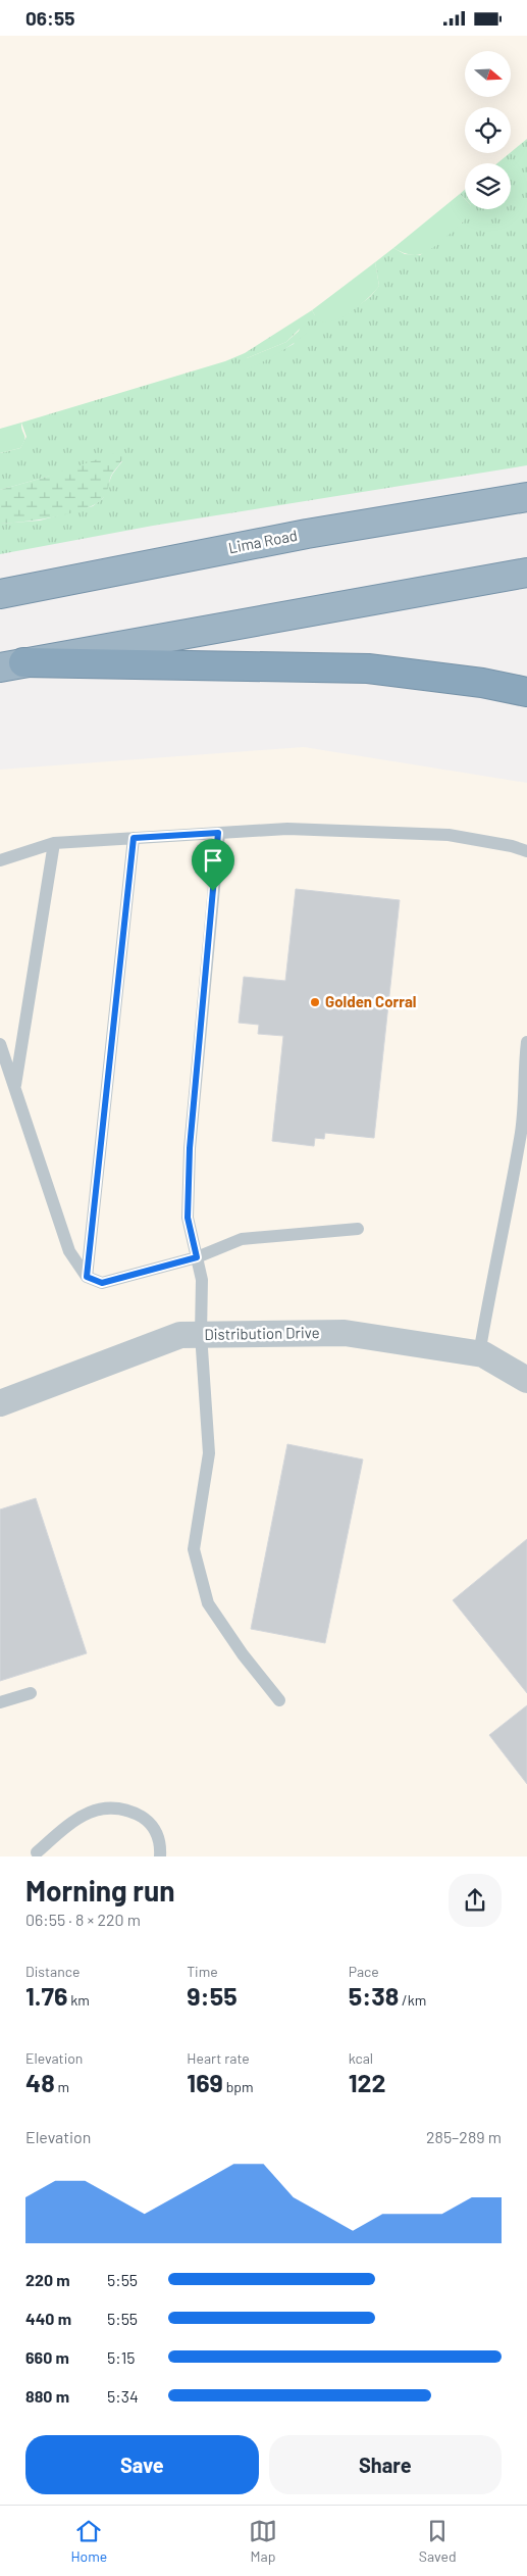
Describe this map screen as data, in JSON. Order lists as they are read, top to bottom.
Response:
{
  "streets": {
    "highway": ["Lima Road"],
    "street": ["Distribution Drive"]
  },
  "places": ["Golden Corral"],
  "north": "right",
  "page": {
    "status": "06:55",
    "heading": ["Morning run", "06:55 · 8 × 220 m"],
    "stats": [
      ["Distance", "1.76 km"],
      ["Time", "9:55"],
      ["Pace", "5:38 /km"],
      ["Elevation", "48 m"],
      ["Heart rate", "169 bpm"],
      ["kcal", "122"]
    ],
    "chart": ["Elevation", "285–289 m"],
    "list": [
      {
        "name": "220 m",
        "note": "5:55"
      },
      {
        "name": "440 m",
        "note": "5:55"
      },
      {
        "name": "660 m",
        "note": "5:15"
      },
      {
        "name": "880 m",
        "note": "5:34"
      }
    ],
    "buttons": ["Save", "Share"],
    "tabs": ["Home", "Map", "Saved"]
  }
}
